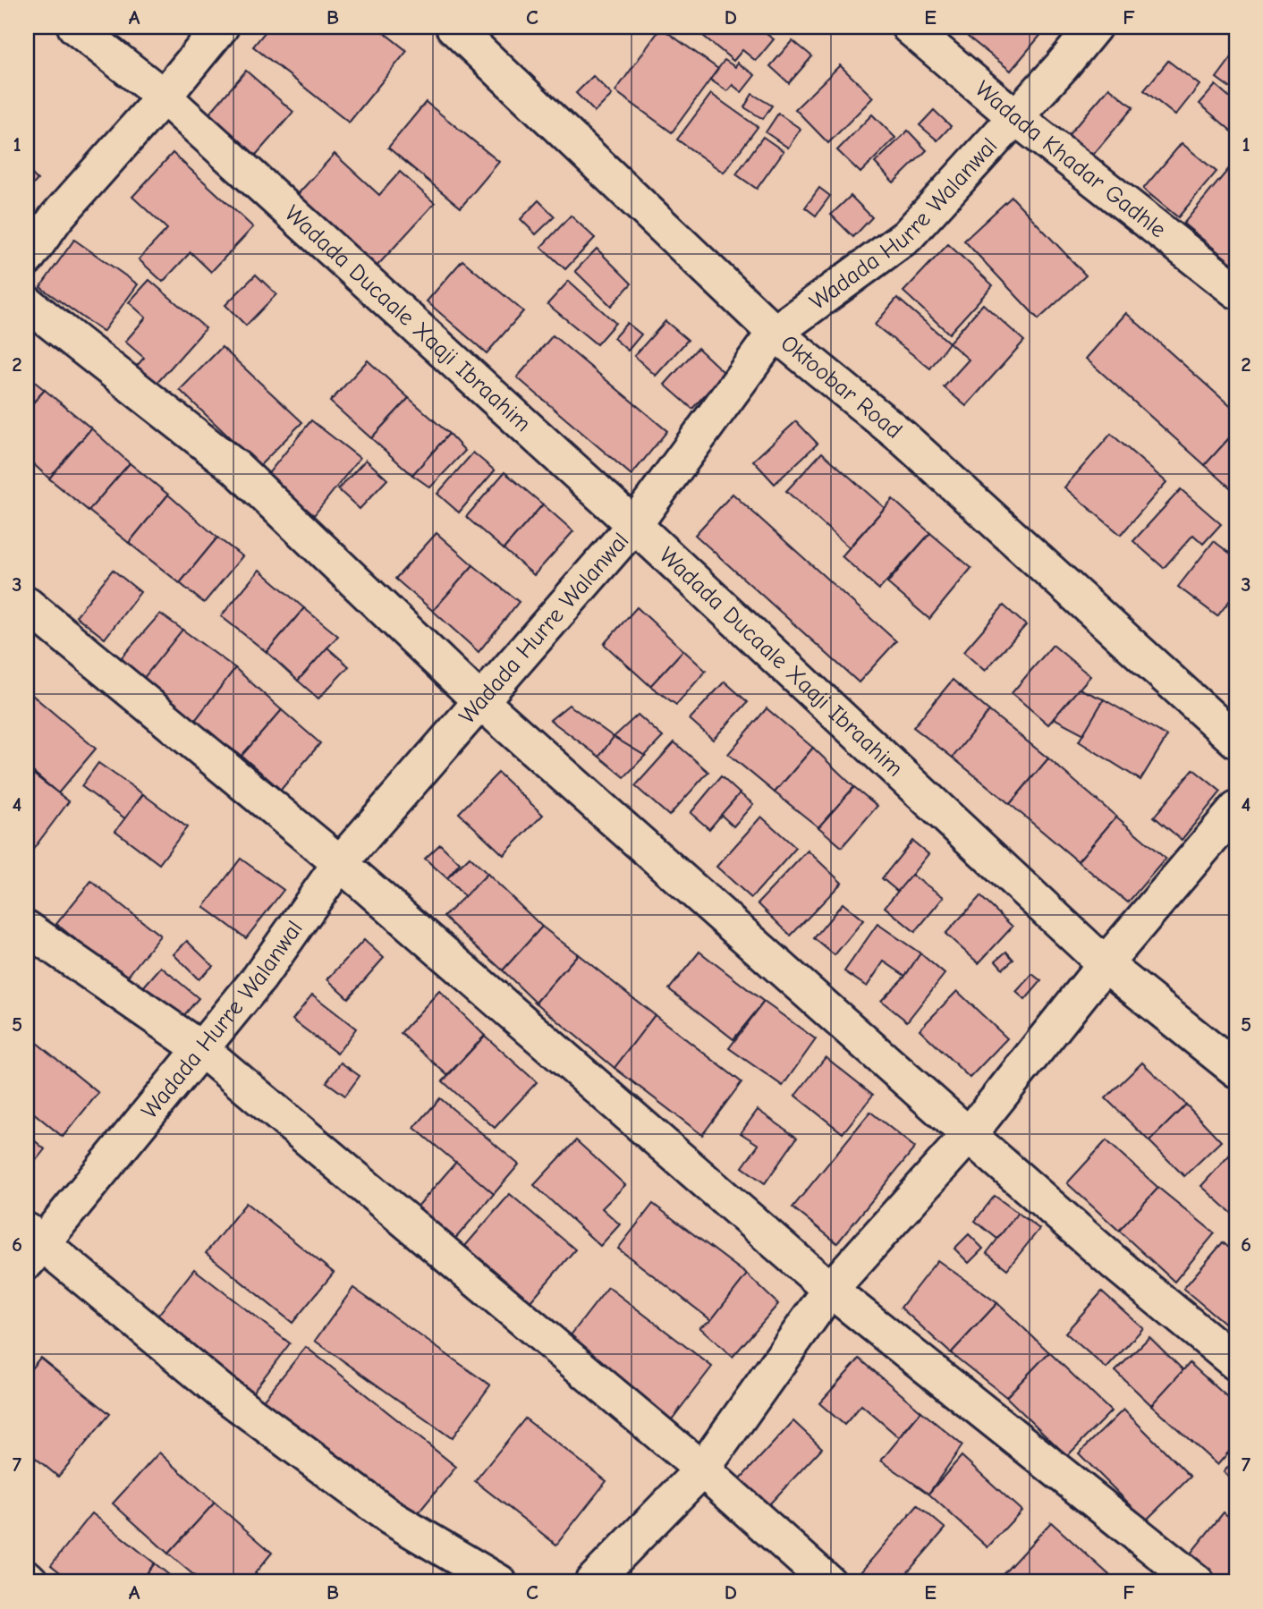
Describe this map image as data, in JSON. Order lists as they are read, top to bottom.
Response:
{
  "streets": {
    "street": [
      "Wadada Khadar Gadhle",
      "Wadada Hurre Walanwal",
      "Wadada Ducaale Xaaji Ibraahim",
      "Oktoobar Road"
    ]
  },
  "crossings": [
    ["Wadada Khadar Gadhle", "Wadada Hurre Walanwal"],
    ["Wadada Hurre Walanwal", "Wadada Ducaale Xaaji Ibraahim"],
    ["Wadada Hurre Walanwal", "Oktoobar Road"]
  ],
  "grid": {
    "columns": [
      "A",
      "B",
      "C",
      "D",
      "E",
      "F"
    ],
    "rows": [
      "1",
      "2",
      "3",
      "4",
      "5",
      "6",
      "7"
    ]
  }
}
